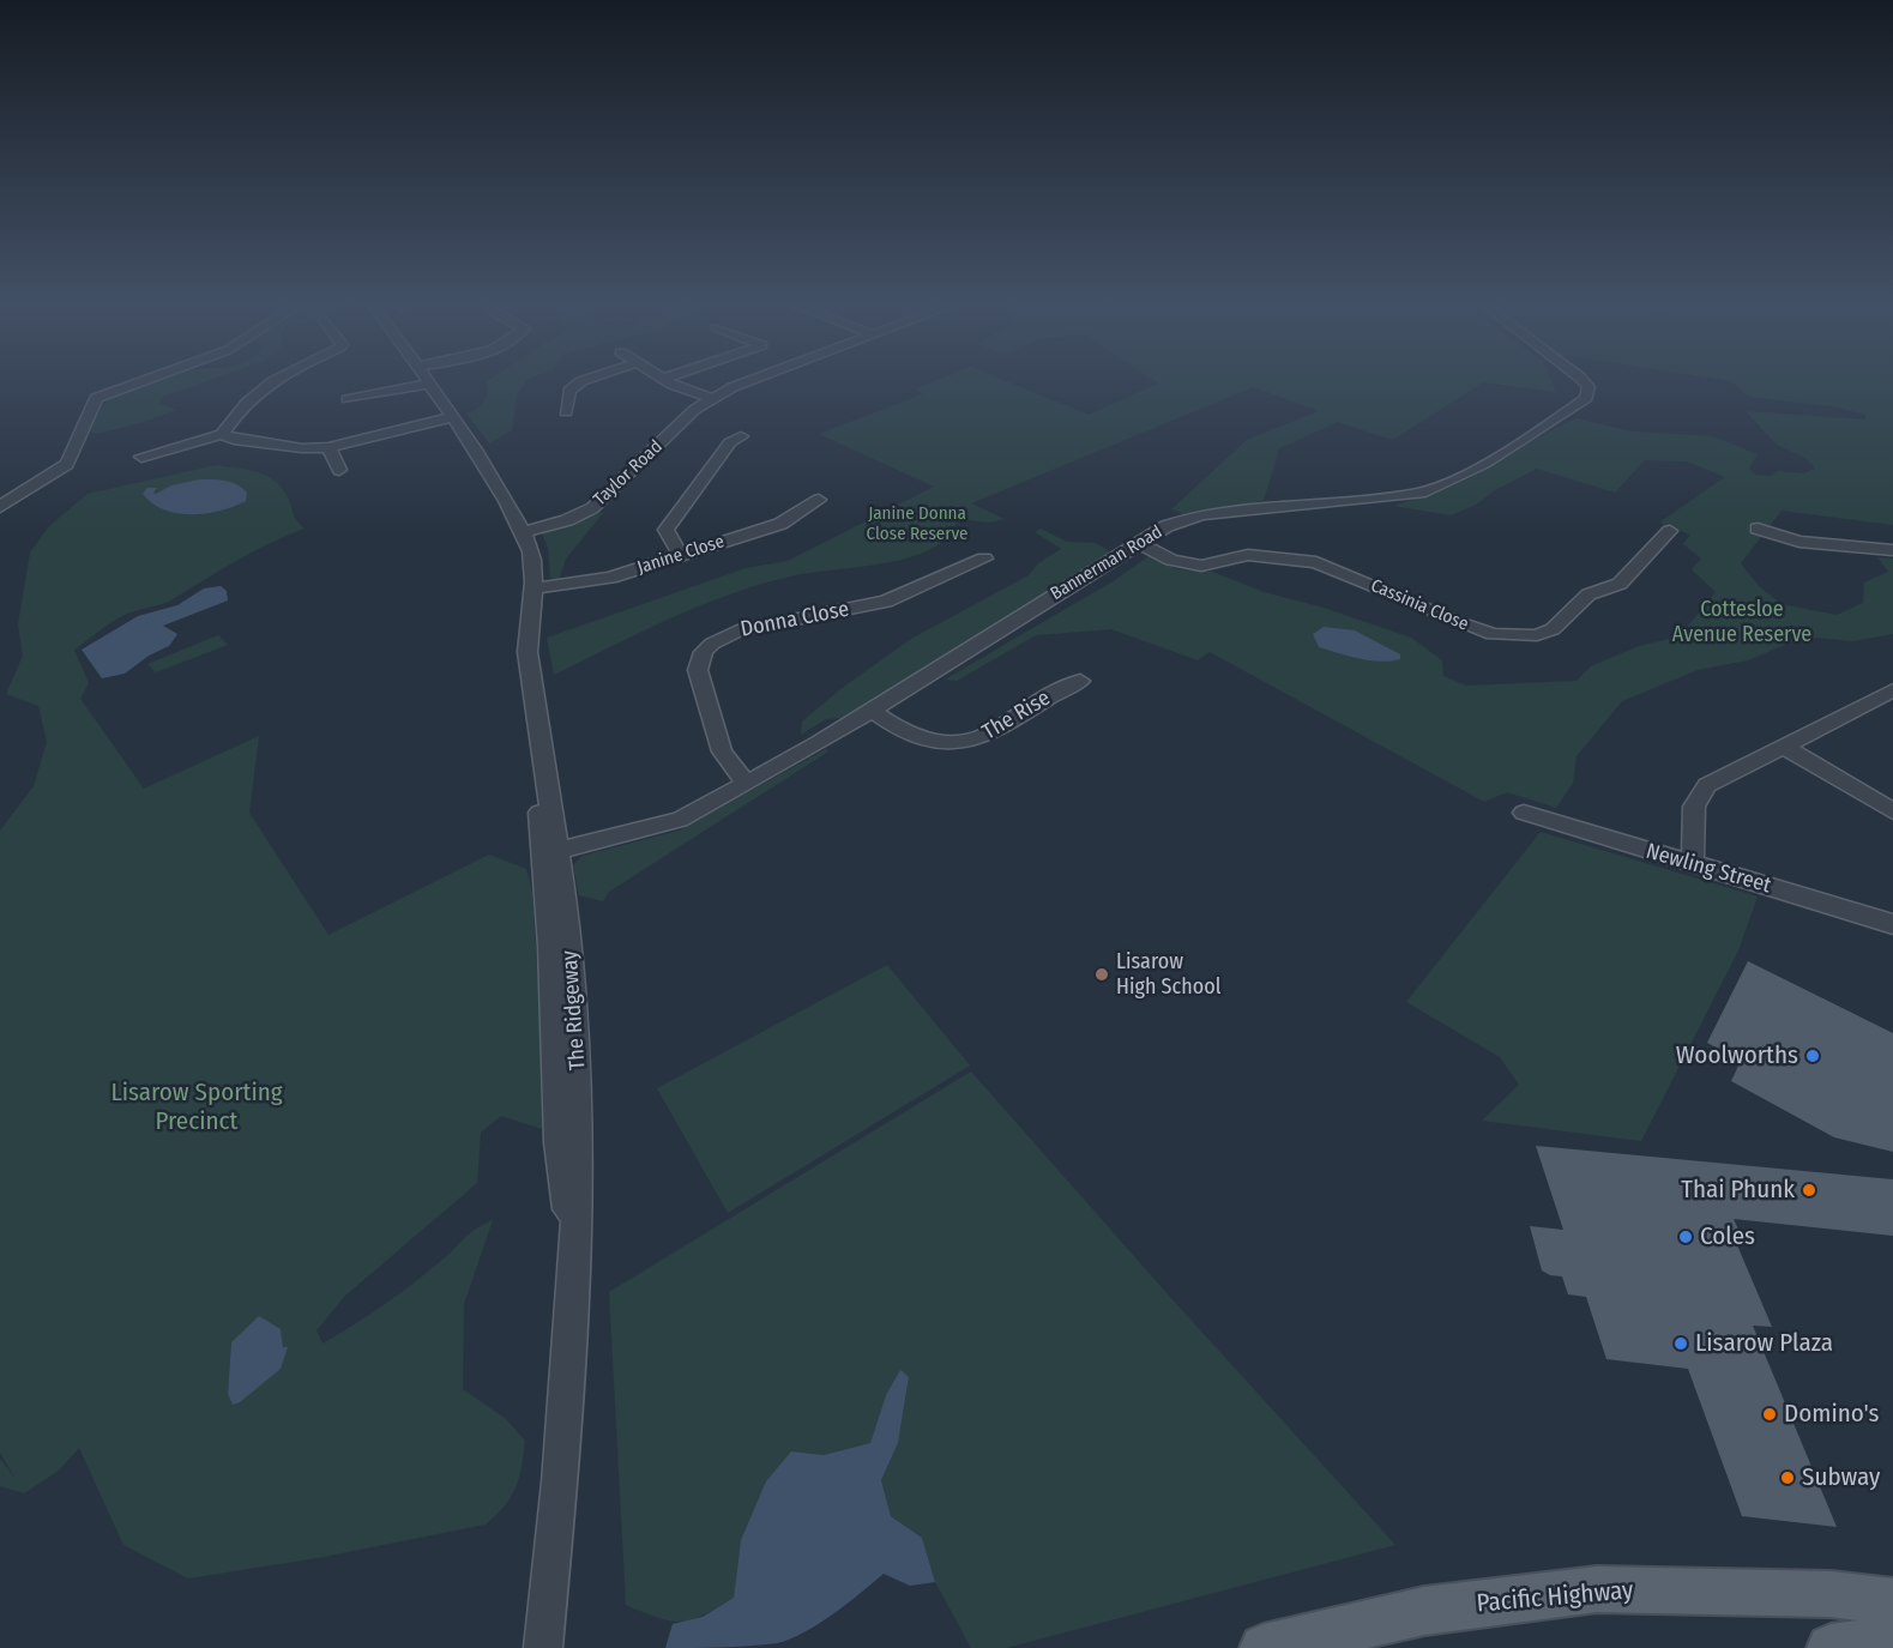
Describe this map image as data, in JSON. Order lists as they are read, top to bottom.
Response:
{
  "streets": {
    "main road": ["Pacific Highway"],
    "street": [
      "Taylor Road",
      "Janine Close",
      "Bannerman Road",
      "Cassinia Close",
      "Donna Close",
      "The Rise",
      "Newling Street",
      "The Ridgeway"
    ]
  },
  "crossings": [
    ["Taylor Road", "The Ridgeway"],
    ["Janine Close", "The Ridgeway"],
    ["Bannerman Road", "Cassinia Close"],
    ["Bannerman Road", "Donna Close"],
    ["Bannerman Road", "The Rise"],
    ["Bannerman Road", "The Ridgeway"]
  ],
  "parks": ["Janine Donna Close Reserve", "Cottesloe Avenue Reserve", "Lisarow Sporting Precinct"],
  "places": [
    "Lisarow High School",
    "Woolworths",
    "Thai Phunk",
    "Coles",
    "Lisarow Plaza",
    "Domino's",
    "Subway"
  ]
}
